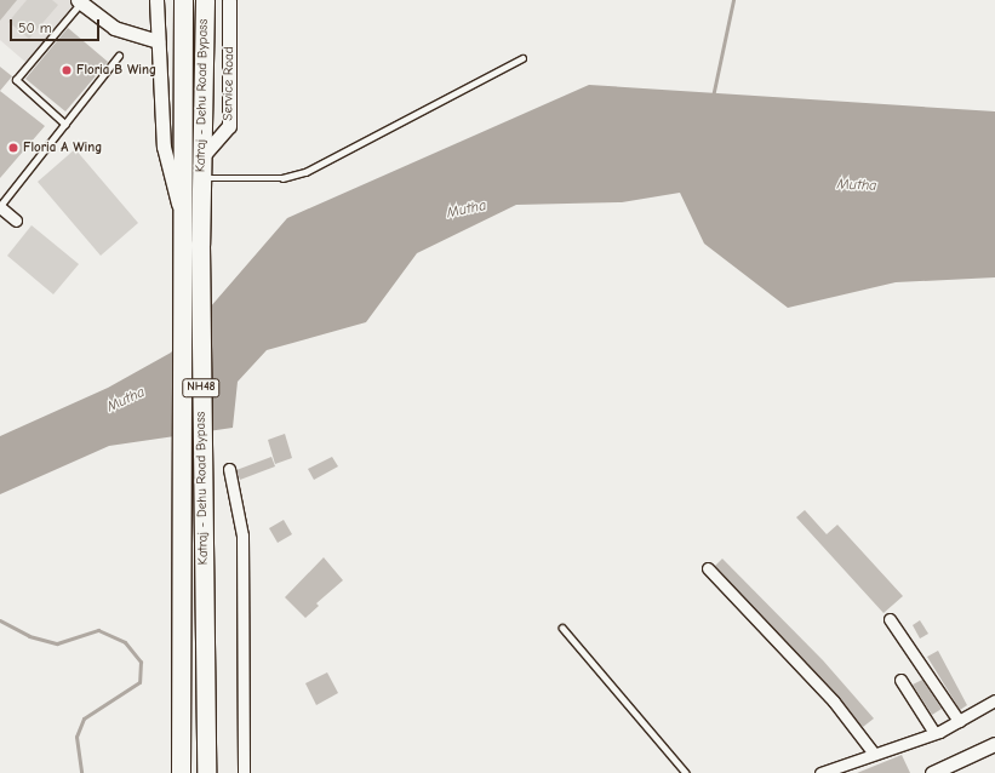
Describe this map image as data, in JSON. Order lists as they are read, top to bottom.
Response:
{
  "streets": {
    "highway": ["Katraj - Dehu Road Bypass", "NH48"],
    "street": ["Service Road"]
  },
  "crossings": [
    ["Service Road", "Katraj - Dehu Road Bypass"]
  ],
  "water": ["Mutha"],
  "places": ["Floria B Wing", "Floria A Wing"],
  "scale_bar": "50 m"
}
